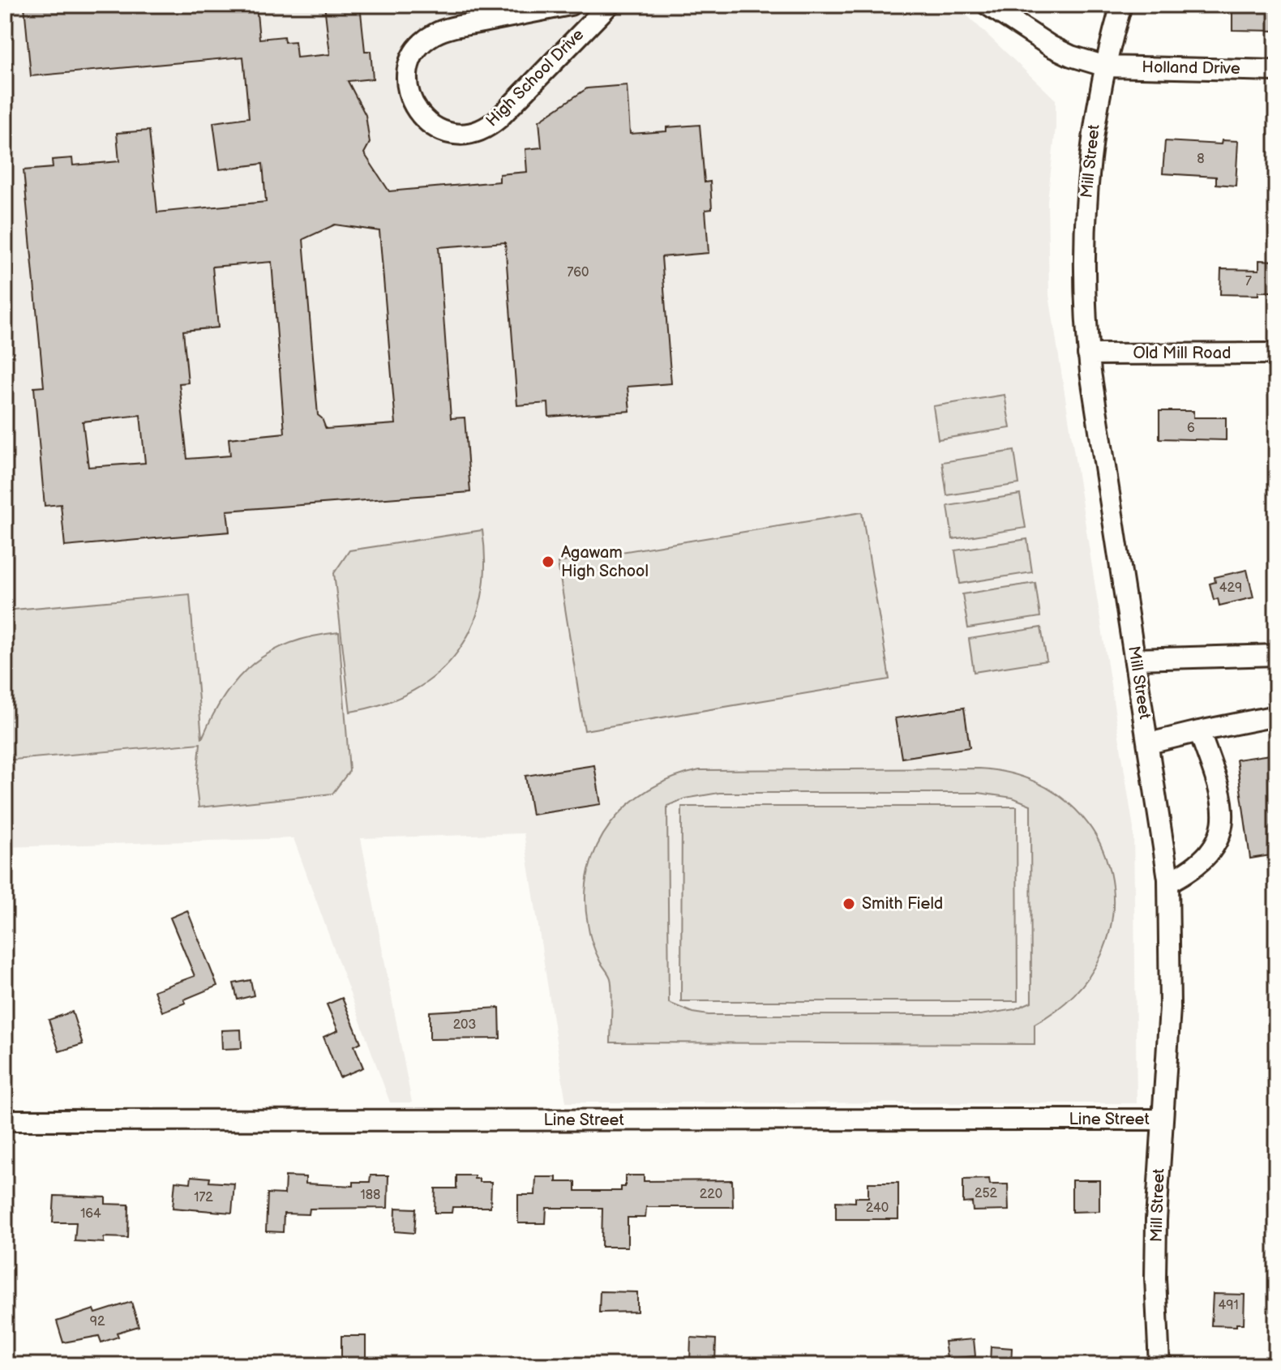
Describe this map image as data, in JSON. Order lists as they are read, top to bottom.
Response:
{
  "streets": {
    "street": [
      "Holland Drive",
      "High School Drive",
      "Mill Street",
      "Old Mill Road",
      "Line Street"
    ]
  },
  "crossings": [
    ["Holland Drive", "Mill Street"],
    ["Mill Street", "Old Mill Road"],
    ["Mill Street", "Line Street"]
  ],
  "places": ["Agawam High School", "Smith Field"],
  "house_numbers": [
    "8",
    "760",
    "7",
    "6",
    "429",
    "203",
    "252",
    "220",
    "188",
    "172",
    "240",
    "164",
    "491",
    "92"
  ]
}
